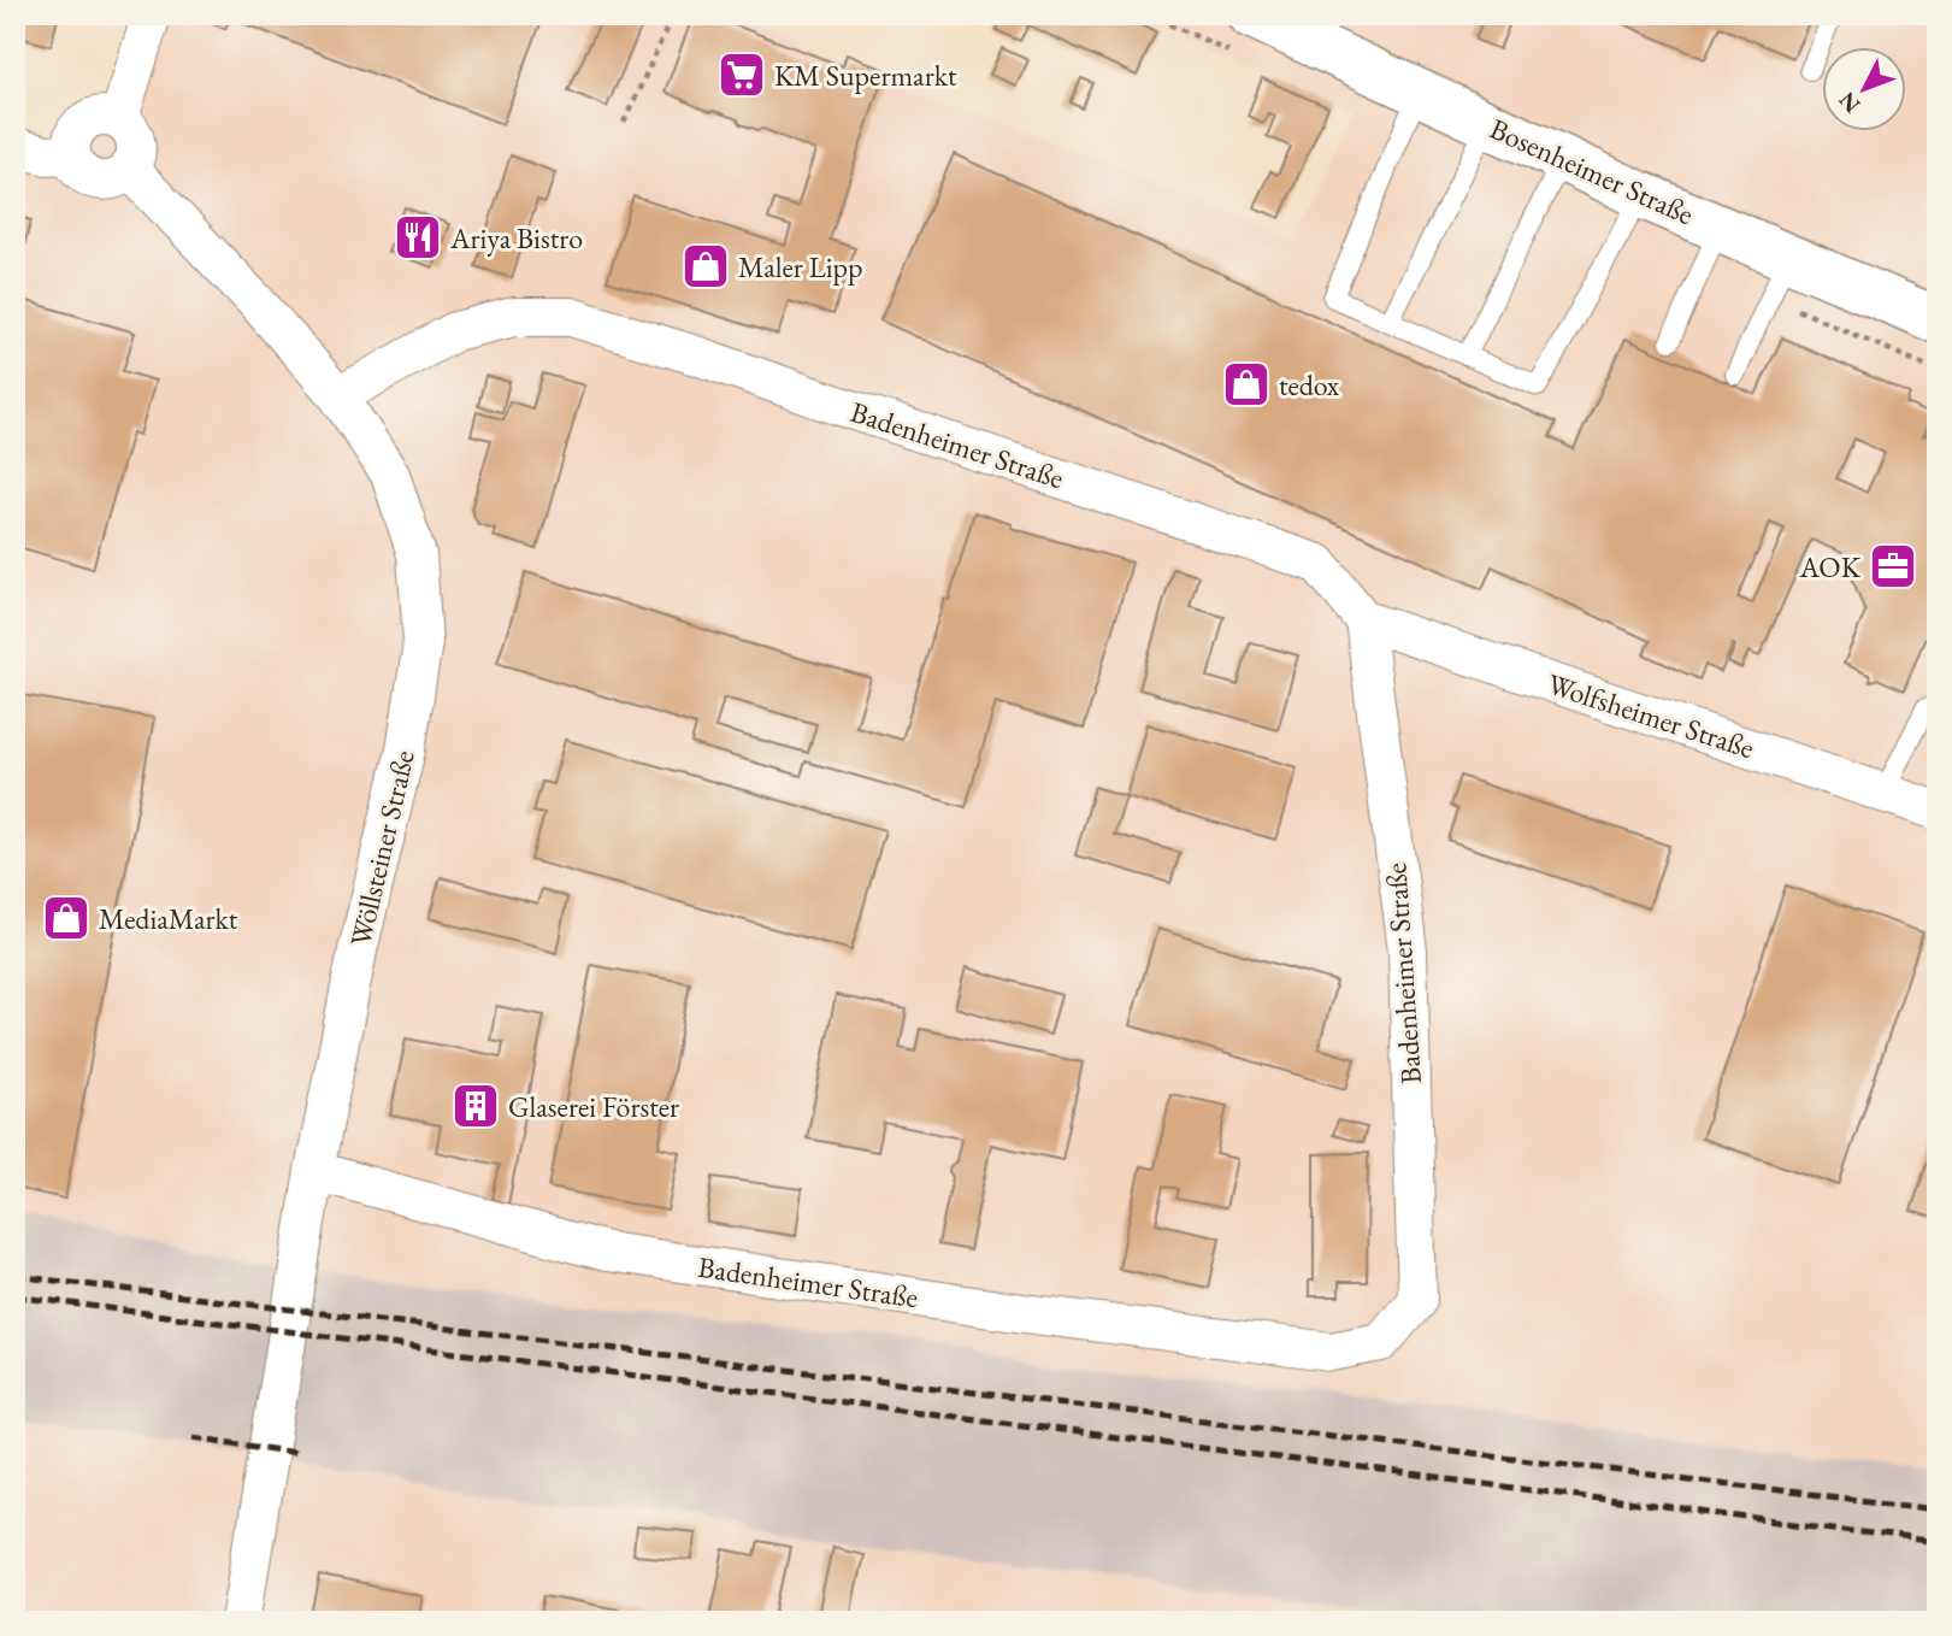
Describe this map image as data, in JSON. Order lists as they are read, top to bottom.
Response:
{
  "streets": {
    "street": [
      "Bosenheimer Straße",
      "Badenheimer Straße",
      "Wolfsheimer Straße",
      "Wöllsteiner Straße"
    ]
  },
  "crossings": [
    ["Badenheimer Straße", "Wolfsheimer Straße"],
    ["Badenheimer Straße", "Wöllsteiner Straße"]
  ],
  "places": {
    "supermarket": ["KM Supermarkt"],
    "restaurant": ["Ariya Bistro"],
    "shop": ["Maler Lipp", "tedox", "MediaMarkt"],
    "office": ["AOK"],
    "building": ["Glaserei Förster"]
  },
  "north": "bottom left"
}
